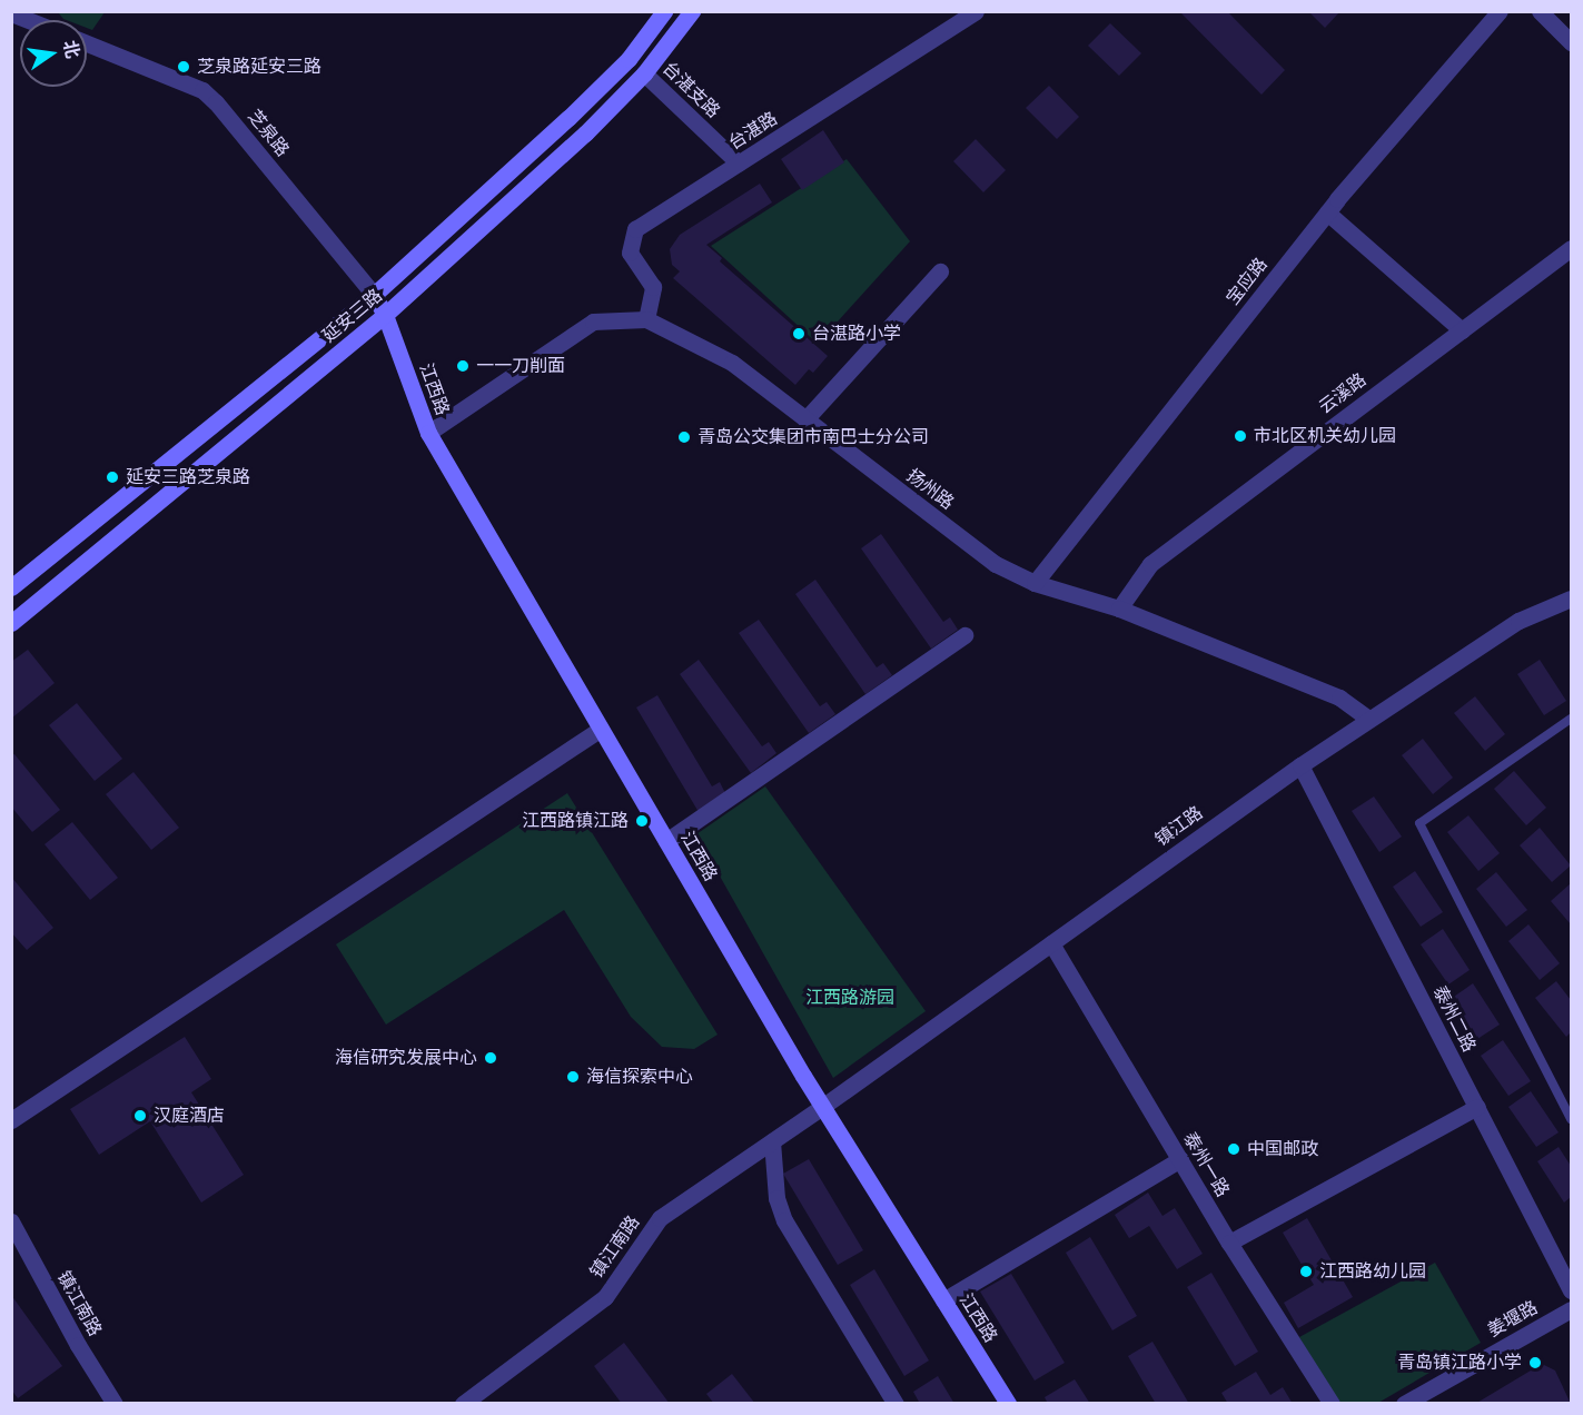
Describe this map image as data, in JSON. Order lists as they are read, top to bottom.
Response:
{
  "streets": {
    "main road": ["芝泉路", "延安三路", "江西路"],
    "street": [
      "台湛支路",
      "台湛路",
      "宝应路",
      "云溪路",
      "扬州路",
      "镇江路",
      "泰州二路",
      "泰州一路",
      "镇江南路",
      "姜堰路"
    ]
  },
  "crossings": [
    ["台湛支路", "台湛路"],
    ["台湛支路", "延安三路"],
    ["台湛路", "扬州路"],
    ["芝泉路", "延安三路"],
    ["芝泉路", "江西路"],
    ["宝应路", "扬州路"],
    ["延安三路", "江西路"],
    ["江西路", "扬州路"],
    ["江西路", "镇江路"],
    ["江西路", "镇江南路"],
    ["云溪路", "扬州路"],
    ["扬州路", "镇江路"],
    ["镇江路", "泰州二路"],
    ["镇江路", "泰州一路"],
    ["镇江路", "镇江南路"]
  ],
  "parks": ["江西路游园"],
  "places": [
    "芝泉路延安三路",
    "台湛路小学",
    "一一刀削面",
    "市北区机关幼儿园",
    "青岛公交集团市南巴士分公司",
    "延安三路芝泉路",
    "江西路镇江路",
    "海信研究发展中心",
    "海信探索中心",
    "汉庭酒店",
    "中国邮政",
    "江西路幼儿园",
    "青岛镇江路小学"
  ],
  "north": "right"
}
